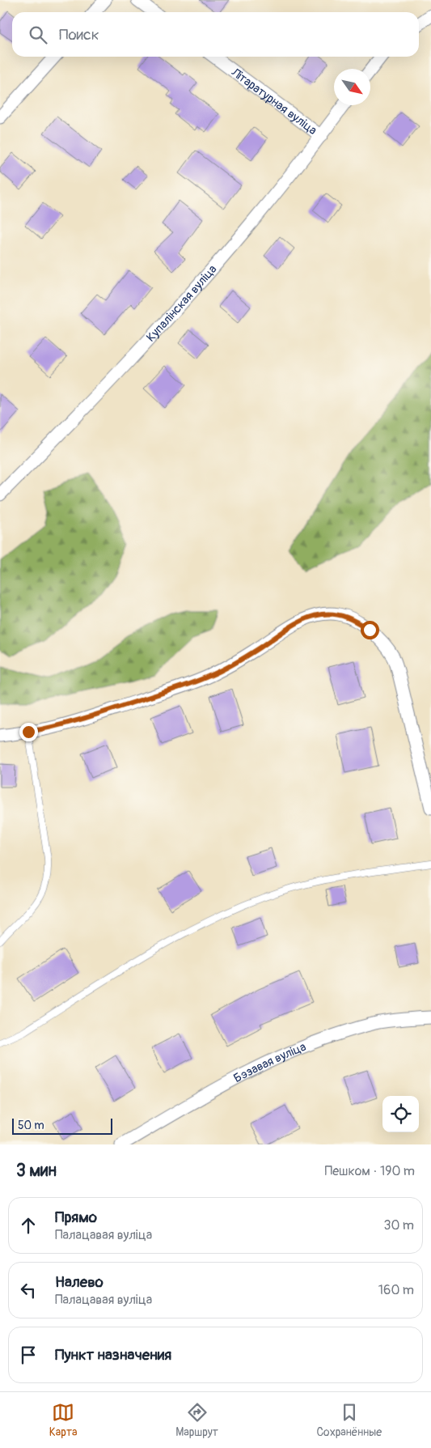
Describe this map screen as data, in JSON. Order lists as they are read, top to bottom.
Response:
{
  "streets": {
    "street": ["Літаратурная вуліца", "Купалінская вуліца", "Бэзавая вуліца"]
  },
  "crossings": [
    ["Літаратурная вуліца", "Купалінская вуліца"]
  ],
  "scale_bar": "50 m",
  "north": "bottom right",
  "page": {
    "search": "Поиск",
    "scale": "50 m",
    "heading": ["3 мин", "Пешком · 190 m"],
    "list": [
      ["Прямо", "Палацавая вуліца", "30 m"],
      ["Налево", "Палацавая вуліца", "160 m"],
      "Пункт назначения"
    ],
    "nav": ["Карта", "Маршрут", "Сохранённые"]
  }
}
